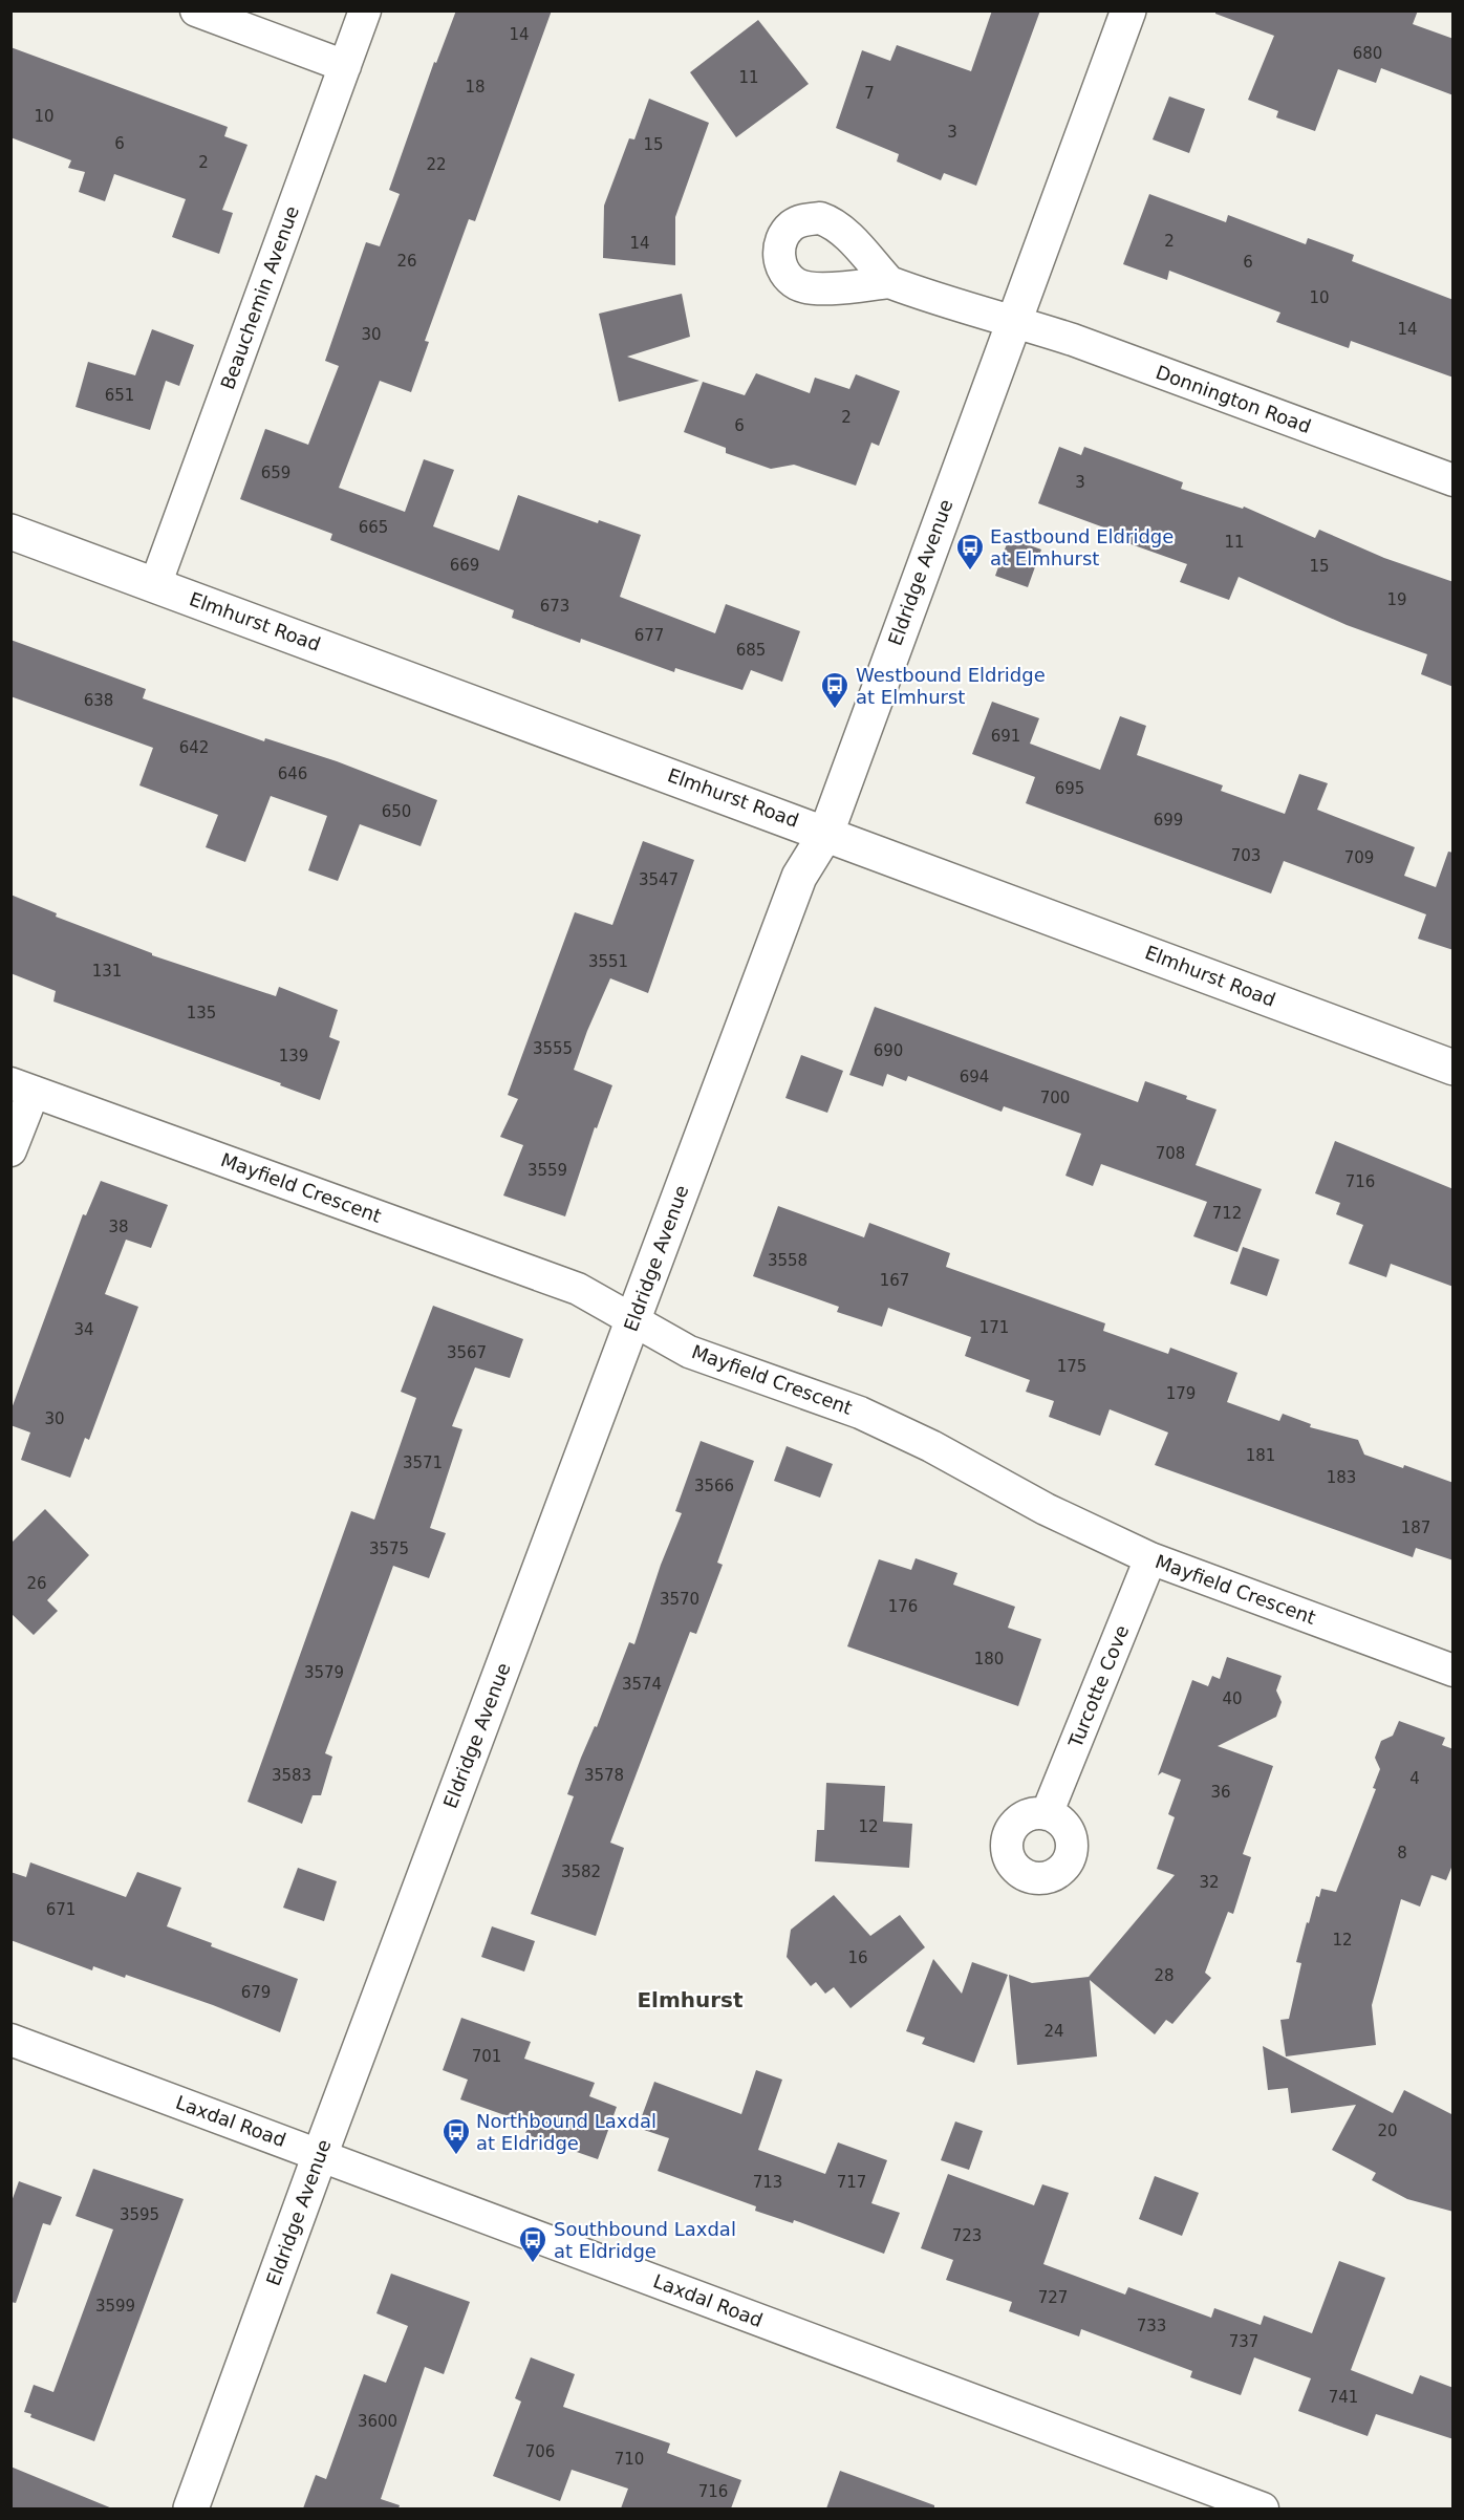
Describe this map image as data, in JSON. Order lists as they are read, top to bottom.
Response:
{
  "streets": {
    "street": [
      "Beauchemin Avenue",
      "Donnington Road",
      "Eldridge Avenue",
      "Elmhurst Road",
      "Mayfield Crescent",
      "Turcotte Cove",
      "Laxdal Road"
    ]
  },
  "crossings": [
    ["Beauchemin Avenue", "Elmhurst Road"],
    ["Donnington Road", "Eldridge Avenue"],
    ["Eldridge Avenue", "Elmhurst Road"],
    ["Eldridge Avenue", "Mayfield Crescent"],
    ["Eldridge Avenue", "Laxdal Road"],
    ["Mayfield Crescent", "Turcotte Cove"]
  ],
  "districts": ["Elmhurst"],
  "places": {
    "bus stop": [
      "Eastbound Eldridge at Elmhurst",
      "Westbound Eldridge at Elmhurst",
      "Northbound Laxdal at Eldridge",
      "Southbound Laxdal at Eldridge"
    ]
  },
  "house_numbers": [
    "14",
    "680",
    "11",
    "18",
    "7",
    "10",
    "3",
    "6",
    "15",
    "2",
    "22",
    "2",
    "14",
    "26",
    "6",
    "10",
    "14",
    "30",
    "651",
    "2",
    "6",
    "659",
    "3",
    "665",
    "11",
    "669",
    "15",
    "19",
    "673",
    "677",
    "685",
    "638",
    "691",
    "642",
    "646",
    "695",
    "650",
    "699",
    "703",
    "709",
    "3547",
    "3551",
    "131",
    "135",
    "3555",
    "690",
    "139",
    "694",
    "700",
    "708",
    "3559",
    "716",
    "712",
    "38",
    "3558",
    "167",
    "171",
    "34",
    "3567",
    "175",
    "179",
    "30",
    "181",
    "3571",
    "183",
    "3566",
    "187",
    "3575",
    "26",
    "3570",
    "176",
    "180",
    "3579",
    "3574",
    "40",
    "3583",
    "3578",
    "4",
    "36",
    "12",
    "8",
    "3582",
    "32",
    "671",
    "12",
    "16",
    "28",
    "679",
    "24",
    "701",
    "20",
    "713",
    "717",
    "3595",
    "723",
    "727",
    "3599",
    "733",
    "737",
    "741",
    "3600",
    "706",
    "710",
    "716"
  ]
}
